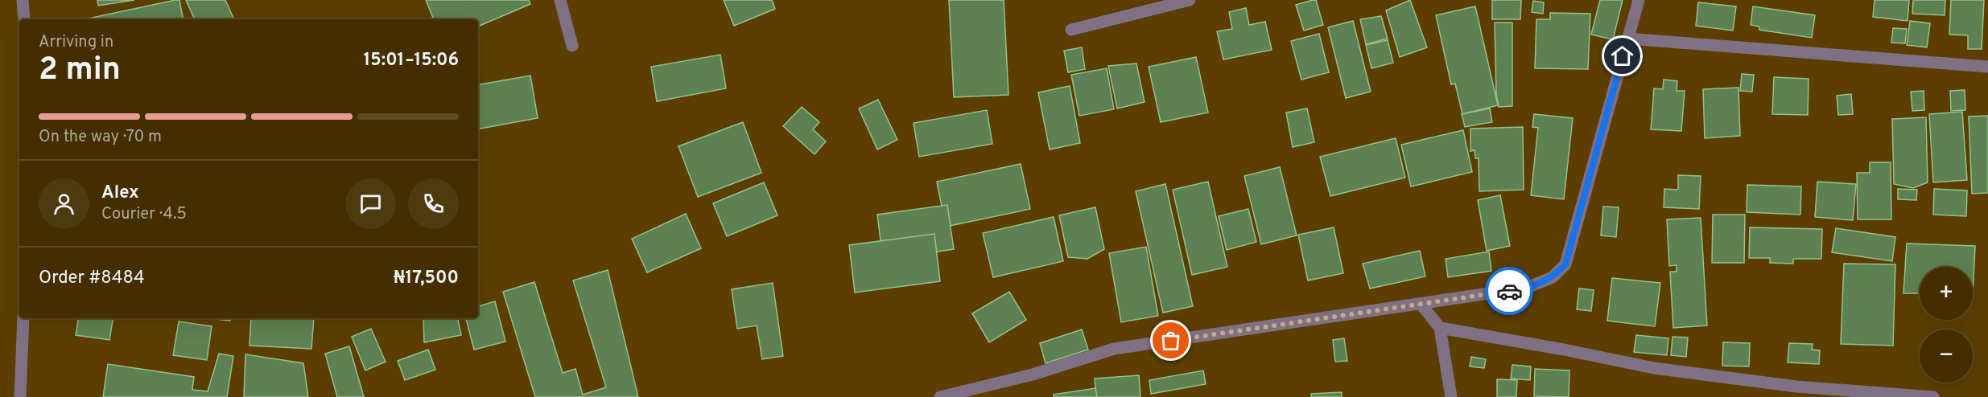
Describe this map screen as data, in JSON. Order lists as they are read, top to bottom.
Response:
{
  "page": {
    "heading": ["2 min", "Arriving in", "15:01–15:06"],
    "panel": [
      "Alex",
      "Courier · 4.5",
      "Order #8484",
      "₦17,500"
    ],
    "bar": "On the way · 70 m",
    "map_buttons": ["+", "−"]
  }
}
